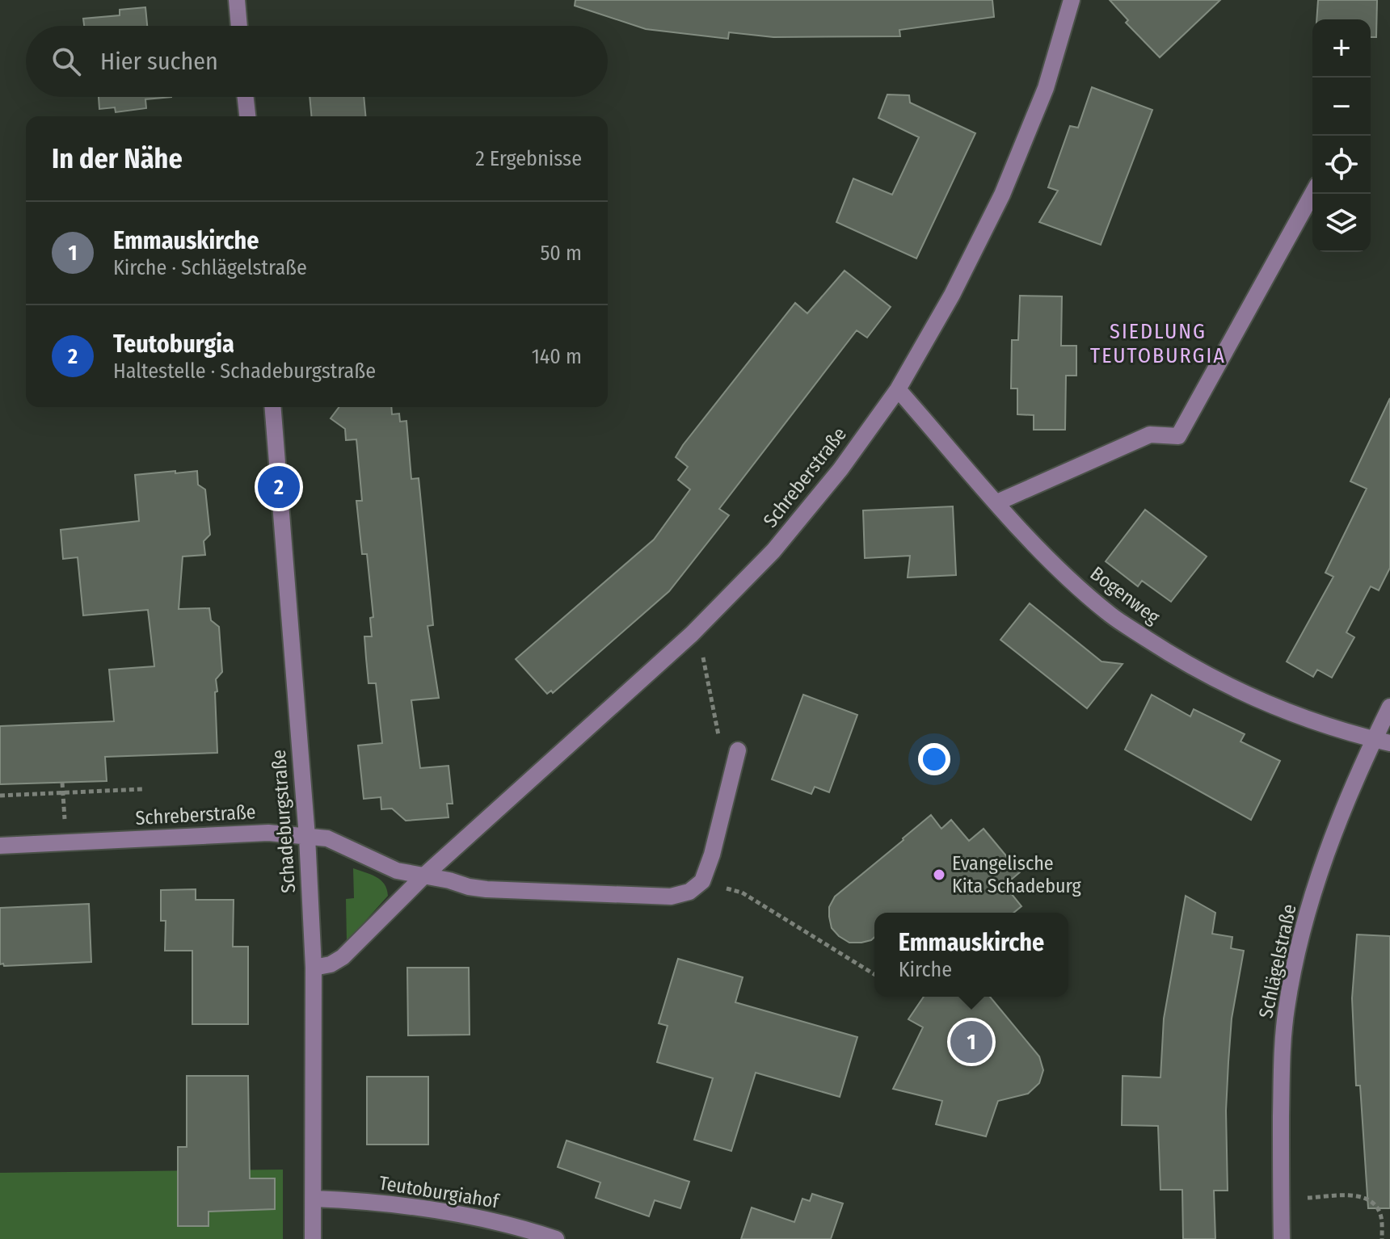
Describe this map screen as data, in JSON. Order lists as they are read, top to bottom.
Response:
{
  "streets": {
    "street": [
      "Schreberstraße",
      "Bogenweg",
      "Schadeburgstraße",
      "Schlägelstraße",
      "Teutoburgiahof"
    ]
  },
  "crossings": [
    ["Schreberstraße", "Bogenweg"],
    ["Schreberstraße", "Schadeburgstraße"],
    ["Bogenweg", "Schlägelstraße"],
    ["Schadeburgstraße", "Teutoburgiahof"]
  ],
  "districts": ["SIEDLUNG TEUTOBURGIA"],
  "places": ["Evangelische Kita Schadeburg"],
  "page": {
    "map_buttons": ["+", "−"],
    "search": "Hier suchen",
    "heading": ["In der Nähe", "2 Ergebnisse"],
    "list": [
      {
        "mark": "1",
        "name": "Emmauskirche",
        "note": "Kirche · Schlägelstraße",
        "value": "50 m"
      },
      {
        "mark": "2",
        "name": "Teutoburgia",
        "note": "Haltestelle · Schadeburgstraße",
        "value": "140 m"
      }
    ],
    "pins": ["2", "1"],
    "popup": ["Emmauskirche", "Kirche"]
  }
}
